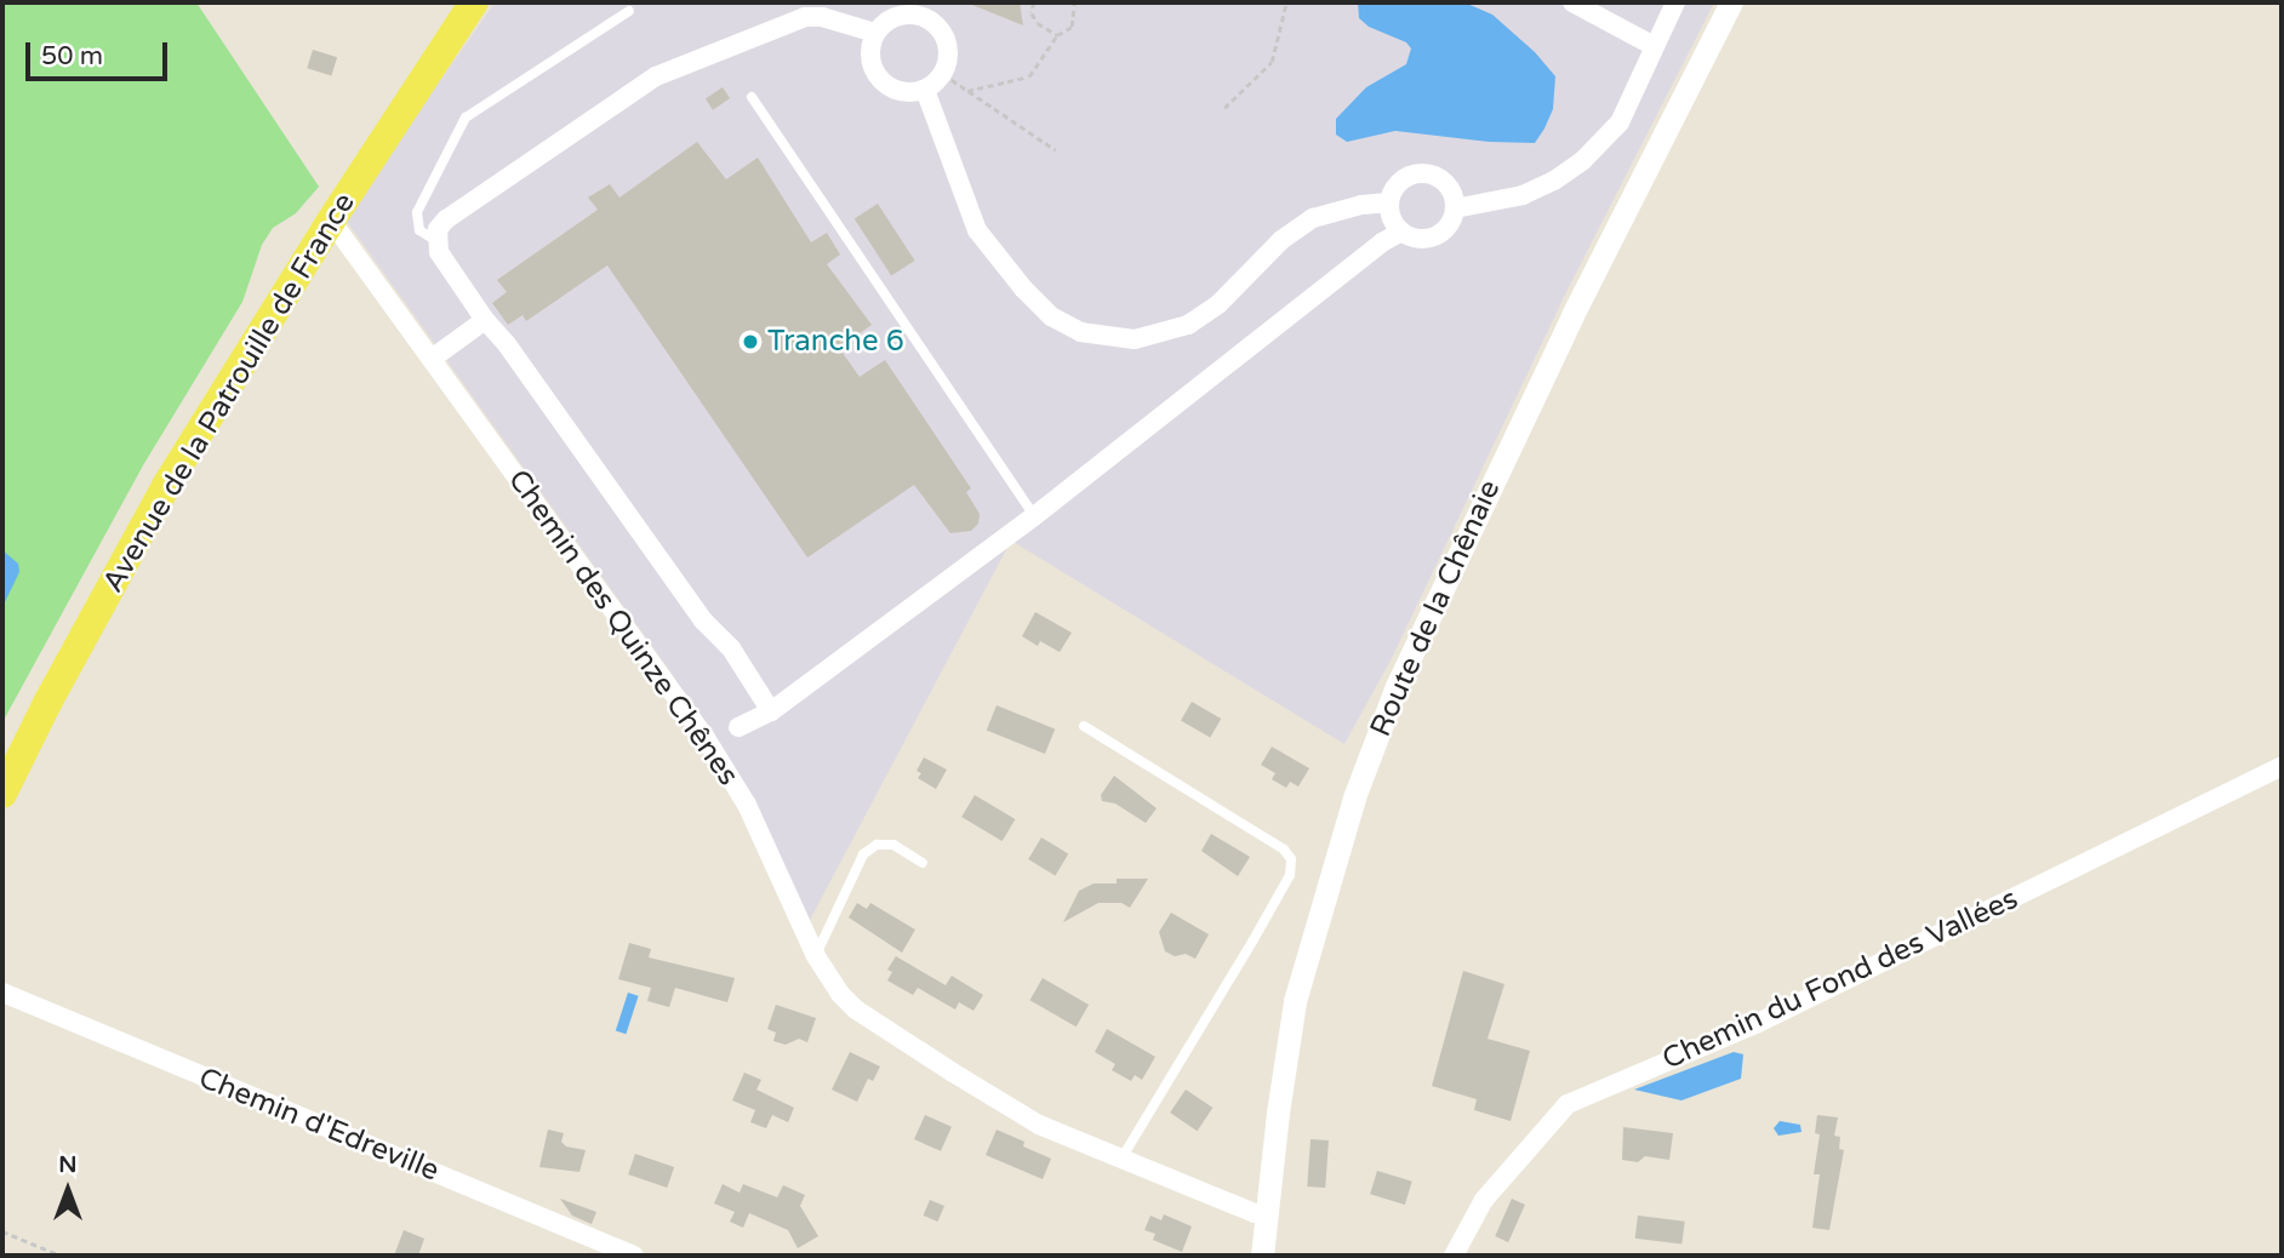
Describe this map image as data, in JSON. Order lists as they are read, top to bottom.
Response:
{
  "streets": {
    "main road": ["Avenue de la Patrouille de France"],
    "street": [
      "Route de la Chênaie",
      "Chemin des Quinze Chênes",
      "Chemin du Fond des Vallées",
      "Chemin d'Edreville"
    ]
  },
  "crossings": [
    ["Avenue de la Patrouille de France", "Chemin des Quinze Chênes"],
    ["Route de la Chênaie", "Chemin des Quinze Chênes"]
  ],
  "places": ["Tranche 6"],
  "scale_bar": "50 m",
  "north": "top"
}
